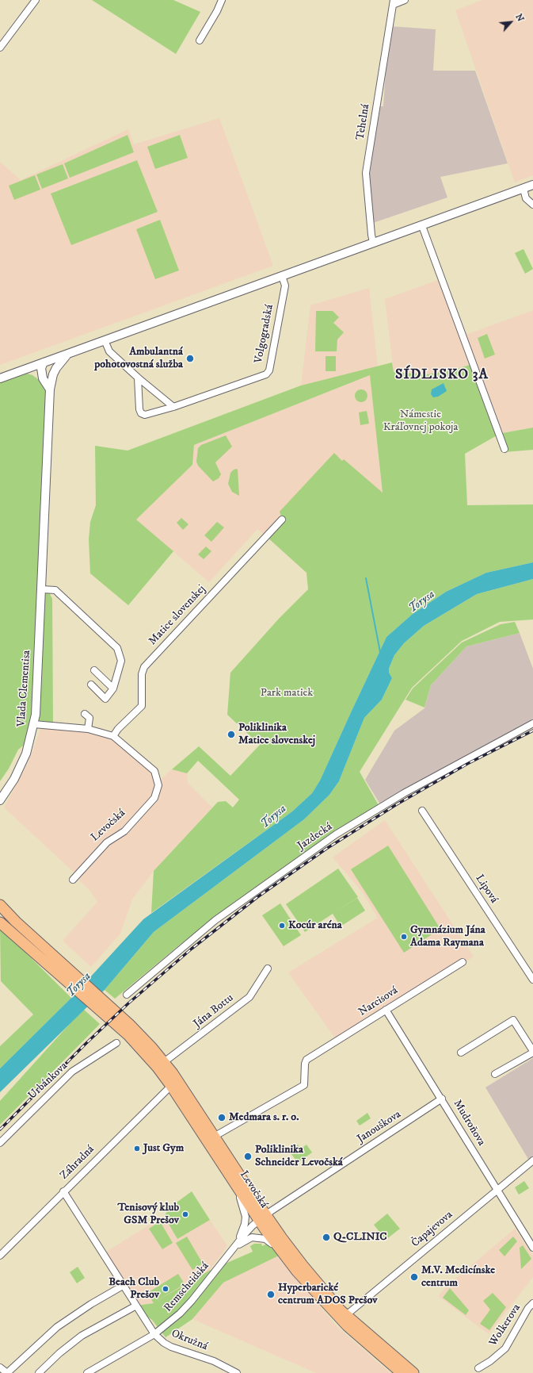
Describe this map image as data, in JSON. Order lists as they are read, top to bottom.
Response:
{
  "streets": {
    "main road": ["Levočská"],
    "street": [
      "Tehelná",
      "Volgogradská",
      "Matice slovenskej",
      "Vlada Clementisa",
      "Jazdecká",
      "Lipová",
      "Narcisová",
      "Jána Bottu",
      "Urbánkova",
      "Mudroňova",
      "Janouškova",
      "Záhradná",
      "Čapajevova",
      "Remscheidská",
      "Wolkerova",
      "Okružná"
    ]
  },
  "crossings": [
    ["Matice slovenskej", "Levočská"],
    ["Levočská", "Narcisová"],
    ["Levočská", "Jána Bottu"],
    ["Levočská", "Janouškova"],
    ["Levočská", "Záhradná"],
    ["Levočská", "Čapajevova"],
    ["Levočská", "Remscheidská"],
    ["Narcisová", "Mudroňova"],
    ["Mudroňova", "Janouškova"],
    ["Mudroňova", "Čapajevova"],
    ["Janouškova", "Remscheidská"],
    ["Remscheidská", "Okružná"]
  ],
  "districts": ["SÍDLISKO 3A"],
  "water": ["Torysa"],
  "parks": ["Námestie Kráľovnej pokoja", "Park matiek"],
  "places": [
    "Ambulantná pohotovostná služba",
    "Poliklinika Matice slovenskej",
    "Kocúr aréna",
    "Gymnázium Jána Adama Raymana",
    "Medmara s. r. o.",
    "Just Gym",
    "Poliklinika Schneider Levočská",
    "Tenisový klub GSM Prešov",
    "Q-CLINIC",
    "M.V. Medicínske centrum",
    "Beach Club Prešov",
    "Hyperbarické centrum ADOS Prešov"
  ],
  "north": "top right"
}
